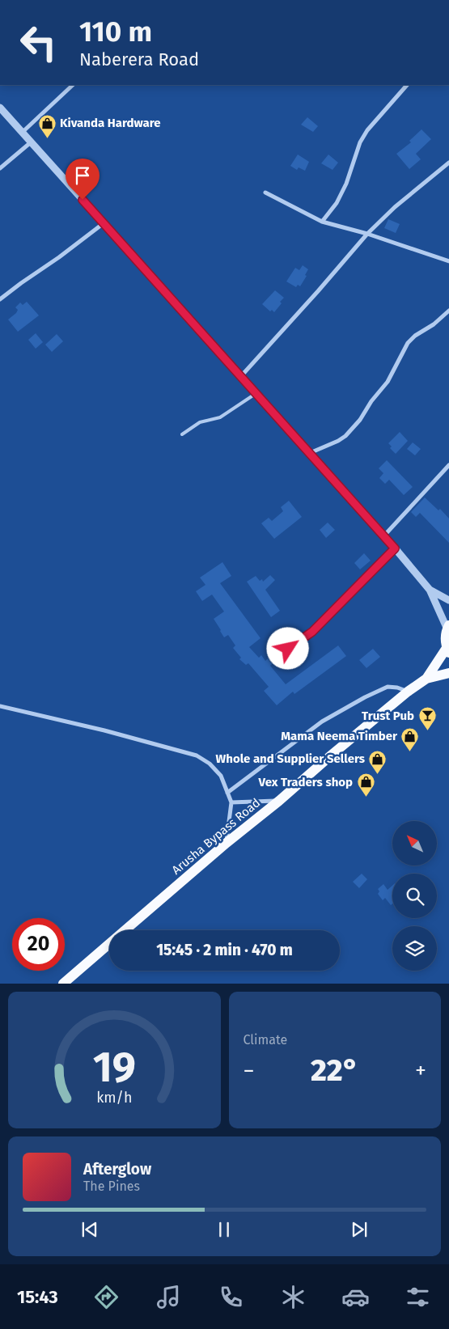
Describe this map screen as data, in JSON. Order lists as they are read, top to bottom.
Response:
{
  "streets": {
    "main road": ["Arusha Bypass Road"]
  },
  "places": {
    "shop": [
      "Kivanda Hardware",
      "Mama Neema Timber",
      "Whole and Supplier Sellers",
      "Vex Traders shop"
    ],
    "bar": ["Trust Pub"]
  },
  "north": "top left",
  "page": {
    "turn": ["110 m", "Naberera Road"],
    "limit": "20",
    "trip": "15:45 · 2 min · 470 m",
    "tile": "Climate",
    "heat": ["−", "22°", "+"],
    "song": ["Afterglow", "The Pines"],
    "tabs": "15:43",
    "gauge": ["19", "km/h"]
  }
}
